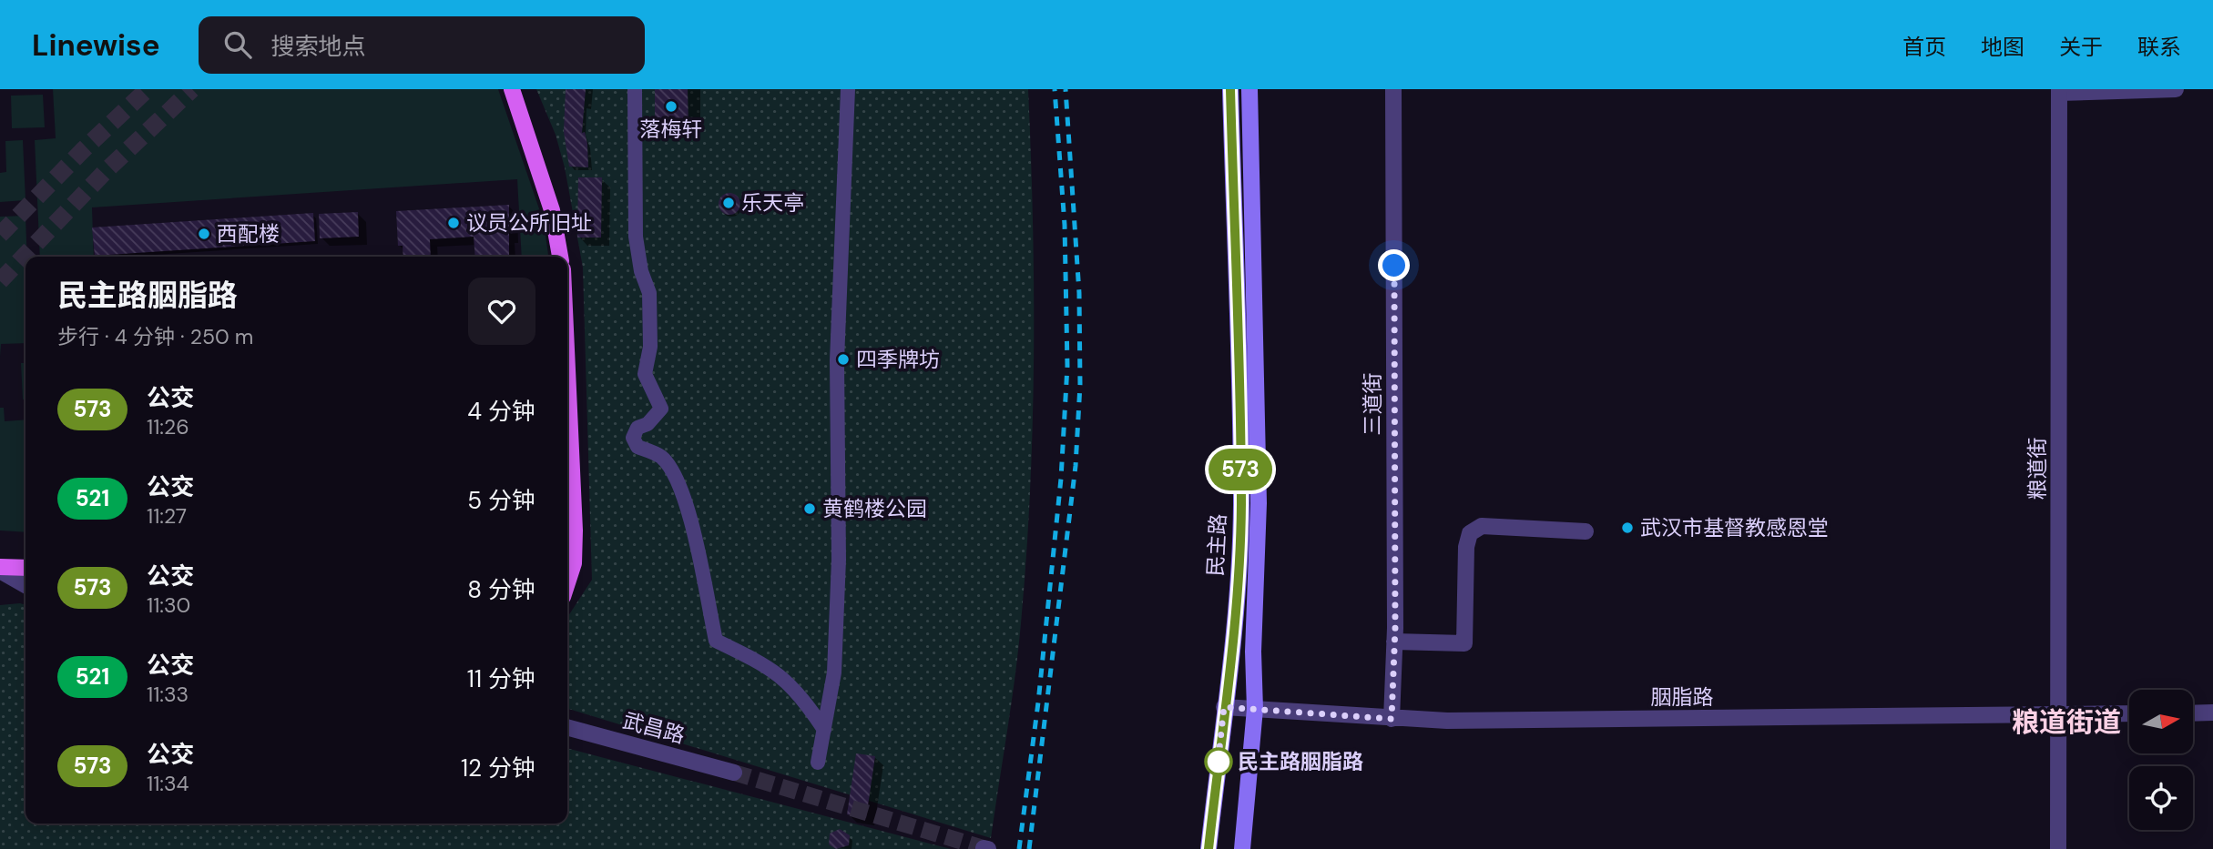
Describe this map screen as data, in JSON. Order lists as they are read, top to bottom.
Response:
{
  "streets": {
    "main road": ["民主路"],
    "street": [
      "三道街",
      "粮道街",
      "胭脂路",
      "武昌路"
    ]
  },
  "crossings": [
    ["三道街", "胭脂路"],
    ["粮道街", "胭脂路"],
    ["民主路", "胭脂路"]
  ],
  "districts": ["粮道街道"],
  "places": [
    "落梅轩",
    "乐天亭",
    "议员公所旧址",
    "西配楼",
    "四季牌坊",
    "黄鹤楼公园",
    "武汉市基督教感恩堂",
    "民主路胭脂路"
  ],
  "lines": ["bus line 573"],
  "north": "right",
  "page": {
    "header": "Linewise",
    "search": "搜索地点",
    "nav": [
      "首页",
      "地图",
      "关于",
      "联系"
    ],
    "on_map": "573",
    "heading": ["民主路胭脂路", "步行 · 4 分钟 · 250 m"],
    "list": [
      {
        "mark": "573",
        "name": "公交",
        "note": "11:26",
        "value": "4 分钟"
      },
      {
        "mark": "521",
        "name": "公交",
        "note": "11:27",
        "value": "5 分钟"
      },
      {
        "mark": "573",
        "name": "公交",
        "note": "11:30",
        "value": "8 分钟"
      },
      {
        "mark": "521",
        "name": "公交",
        "note": "11:33",
        "value": "11 分钟"
      },
      {
        "mark": "573",
        "name": "公交",
        "note": "11:34",
        "value": "12 分钟"
      }
    ]
  }
}
